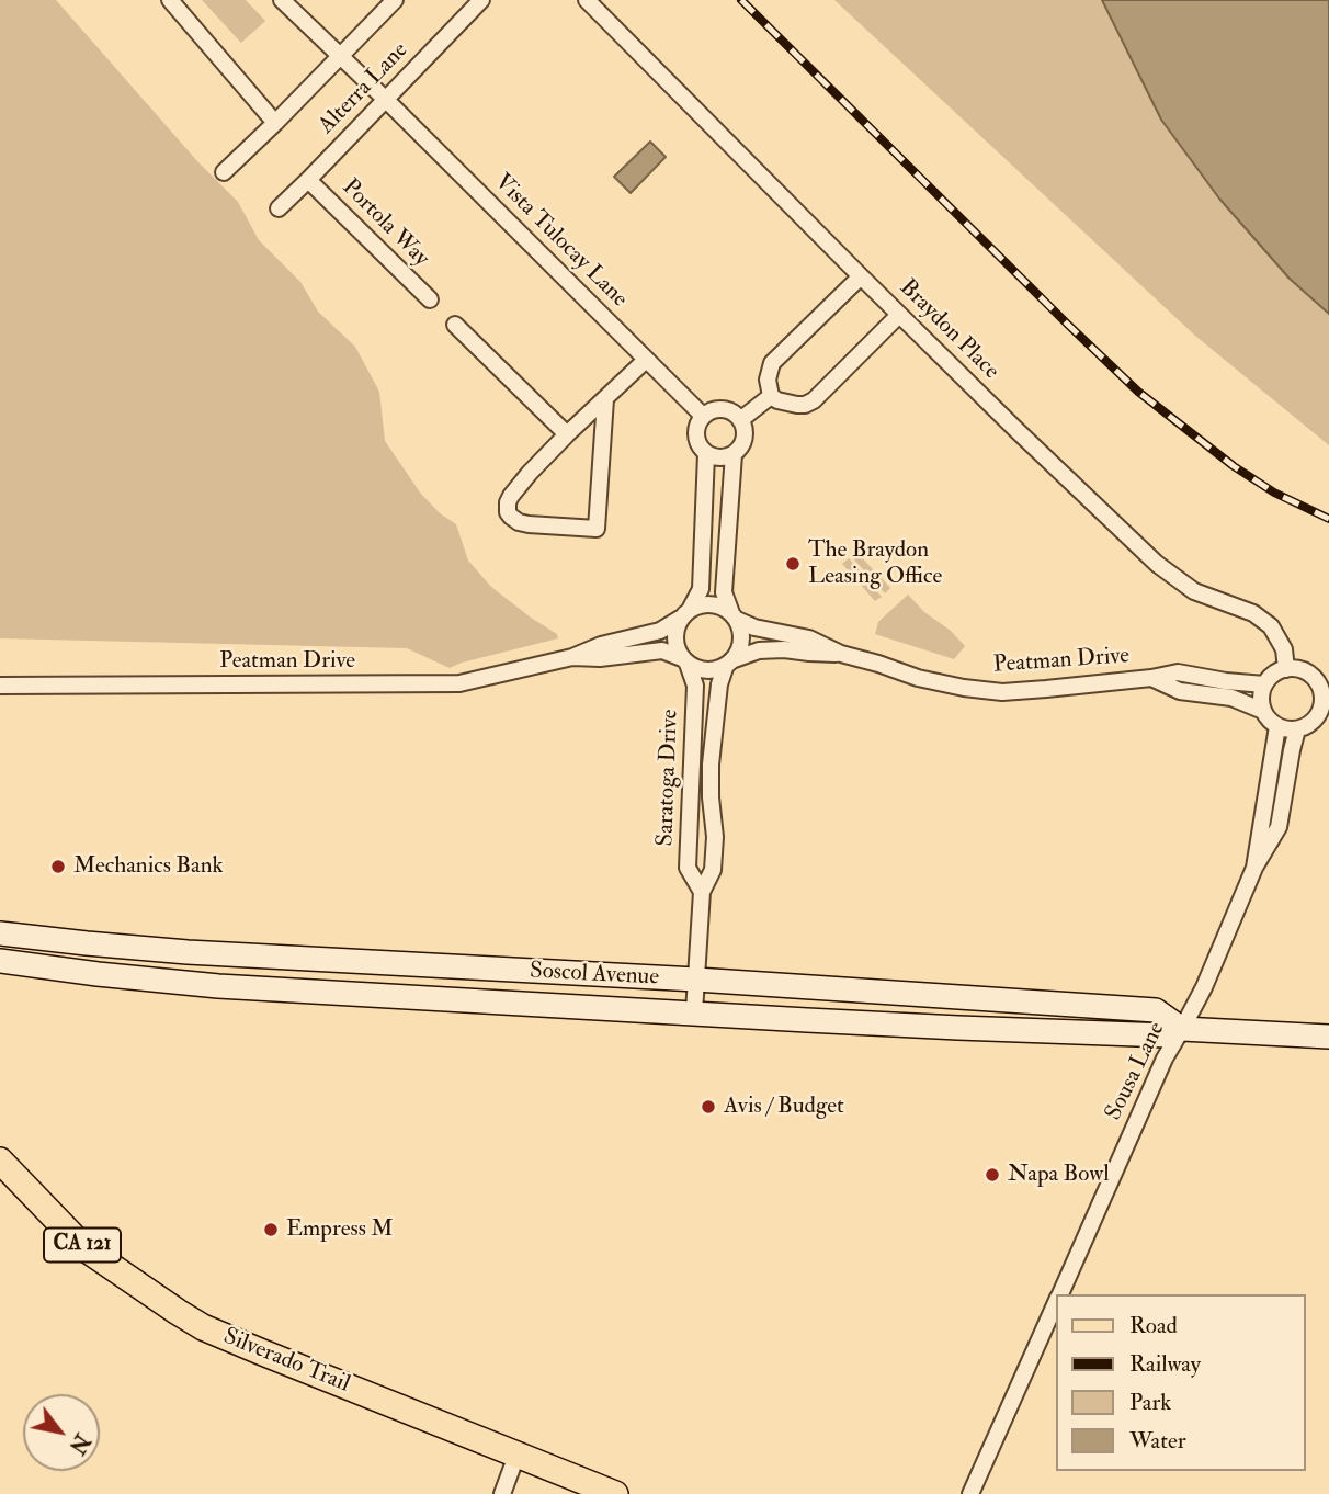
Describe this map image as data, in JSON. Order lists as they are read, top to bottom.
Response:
{
  "streets": {
    "main road": ["Soscol Avenue", "CA 121", "Silverado Trail"],
    "street": [
      "Alterra Lane",
      "Portola Way",
      "Vista Tulocay Lane",
      "Braydon Place",
      "Peatman Drive",
      "Saratoga Drive",
      "Sousa Lane"
    ]
  },
  "crossings": [
    ["Alterra Lane", "Portola Way"],
    ["Alterra Lane", "Vista Tulocay Lane"],
    ["Braydon Place", "Peatman Drive"],
    ["Braydon Place", "Sousa Lane"],
    ["Peatman Drive", "Saratoga Drive"],
    ["Peatman Drive", "Sousa Lane"],
    ["Saratoga Drive", "Soscol Avenue"],
    ["Soscol Avenue", "Sousa Lane"]
  ],
  "places": [
    "The Braydon Leasing Office",
    "Mechanics Bank",
    "Avis / Budget",
    "Napa Bowl",
    "Empress M"
  ],
  "legend": [
    "Road",
    "Railway",
    "Park",
    "Water"
  ],
  "north": "bottom right"
}
